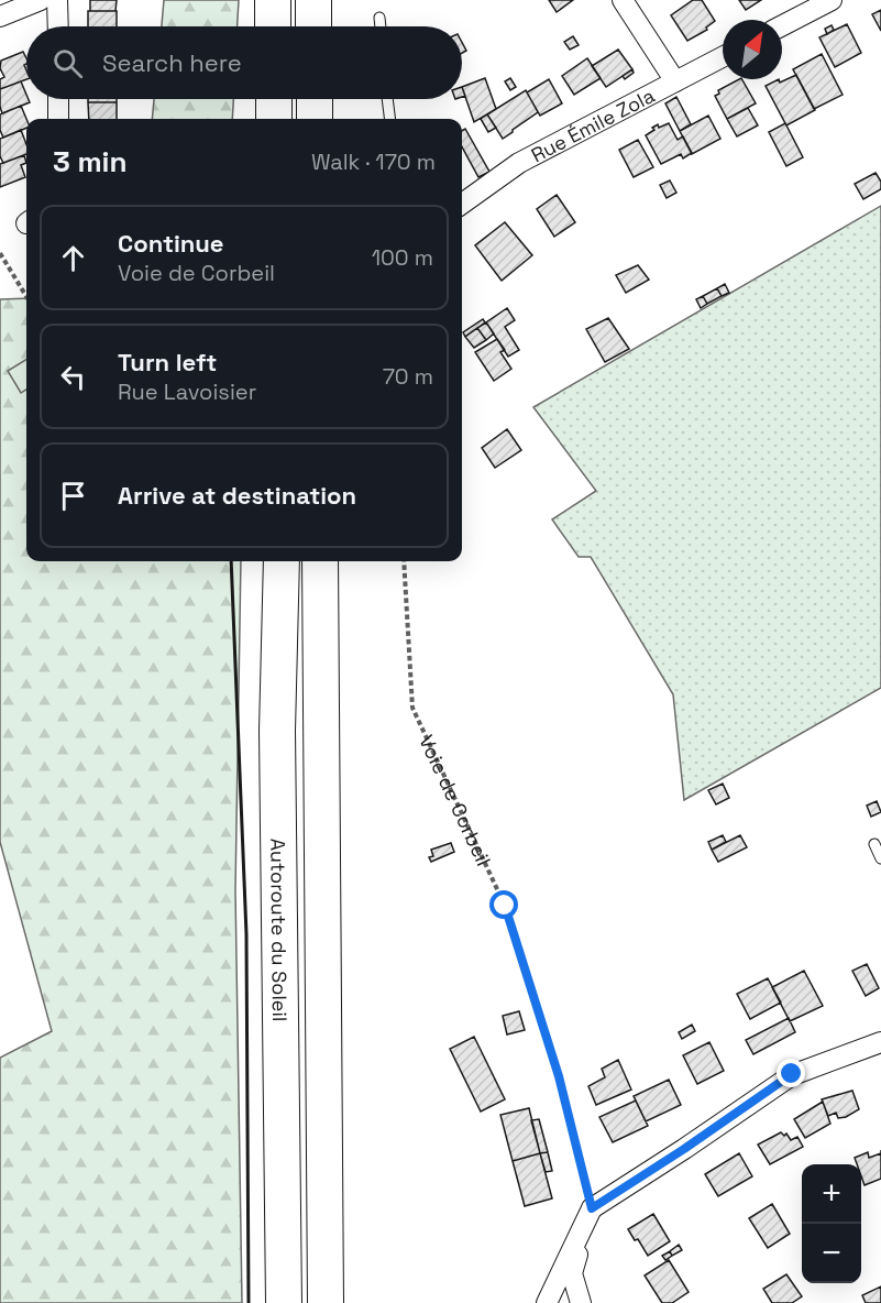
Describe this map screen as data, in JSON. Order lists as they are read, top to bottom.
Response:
{
  "streets": {
    "highway": ["Autoroute du Soleil"],
    "street": ["Rue Émile Zola"],
    "path": ["Voie de Corbeil"]
  },
  "north": "top right",
  "page": {
    "search": "Search here",
    "heading": ["3 min", "Walk · 170 m"],
    "list": [
      ["Continue", "Voie de Corbeil", "100 m"],
      ["Turn left", "Rue Lavoisier", "70 m"],
      "Arrive at destination"
    ],
    "map_buttons": ["+", "−"]
  }
}
